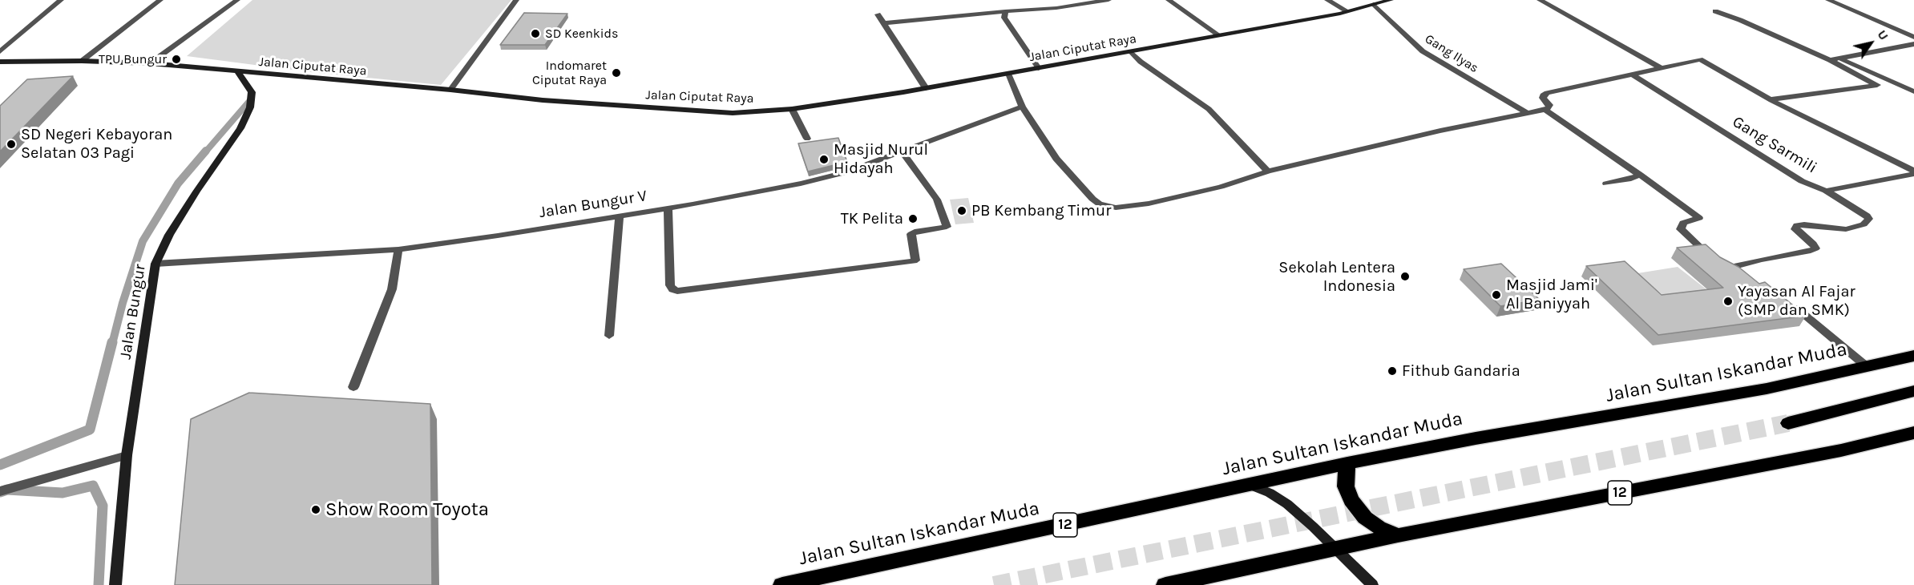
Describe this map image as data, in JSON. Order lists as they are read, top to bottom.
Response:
{
  "streets": {
    "highway": ["Jalan Sultan Iskandar Muda", "12"],
    "main road": ["Jalan Ciputat Raya", "Jalan Bungur"],
    "street": ["Gang Ilyas", "Gang Sarmili", "Jalan Bungur V"]
  },
  "crossings": [
    ["Jalan Ciputat Raya", "Gang Ilyas"],
    ["Jalan Ciputat Raya", "Jalan Bungur"],
    ["Jalan Bungur V", "Jalan Bungur"]
  ],
  "places": [
    "SD Keenkids",
    "TPU Bungur",
    "Indomaret Ciputat Raya",
    "SD Negeri Kebayoran Selatan 03 Pagi",
    "Masjid Nurul Hidayah",
    "PB Kembang Timur",
    "TK Pelita",
    "Sekolah Lentera Indonesia",
    "Masjid Jami' Al Baniyyah",
    "Yayasan Al Fajar (SMP dan SMK)",
    "Fithub Gandaria",
    "Show Room Toyota"
  ],
  "north": "top right"
}
